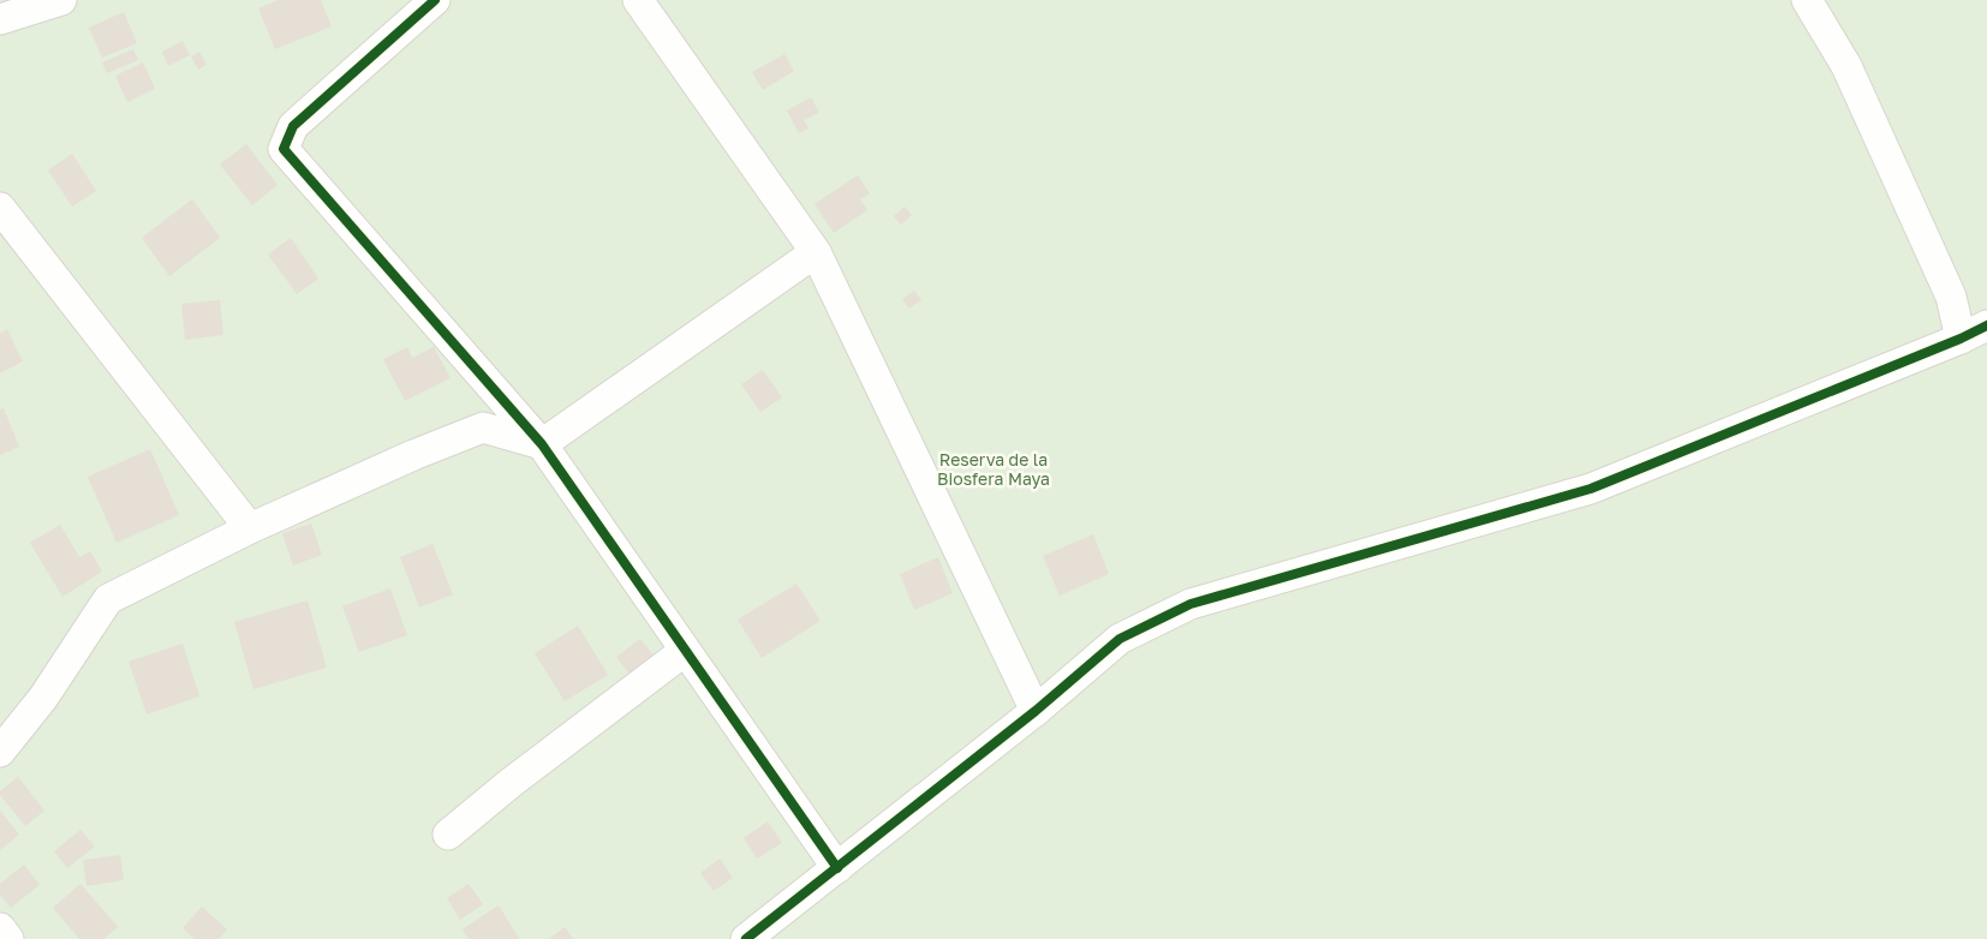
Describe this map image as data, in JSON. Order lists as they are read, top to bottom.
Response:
{
  "parks": ["Reserva de la Biosfera Maya"]
}
